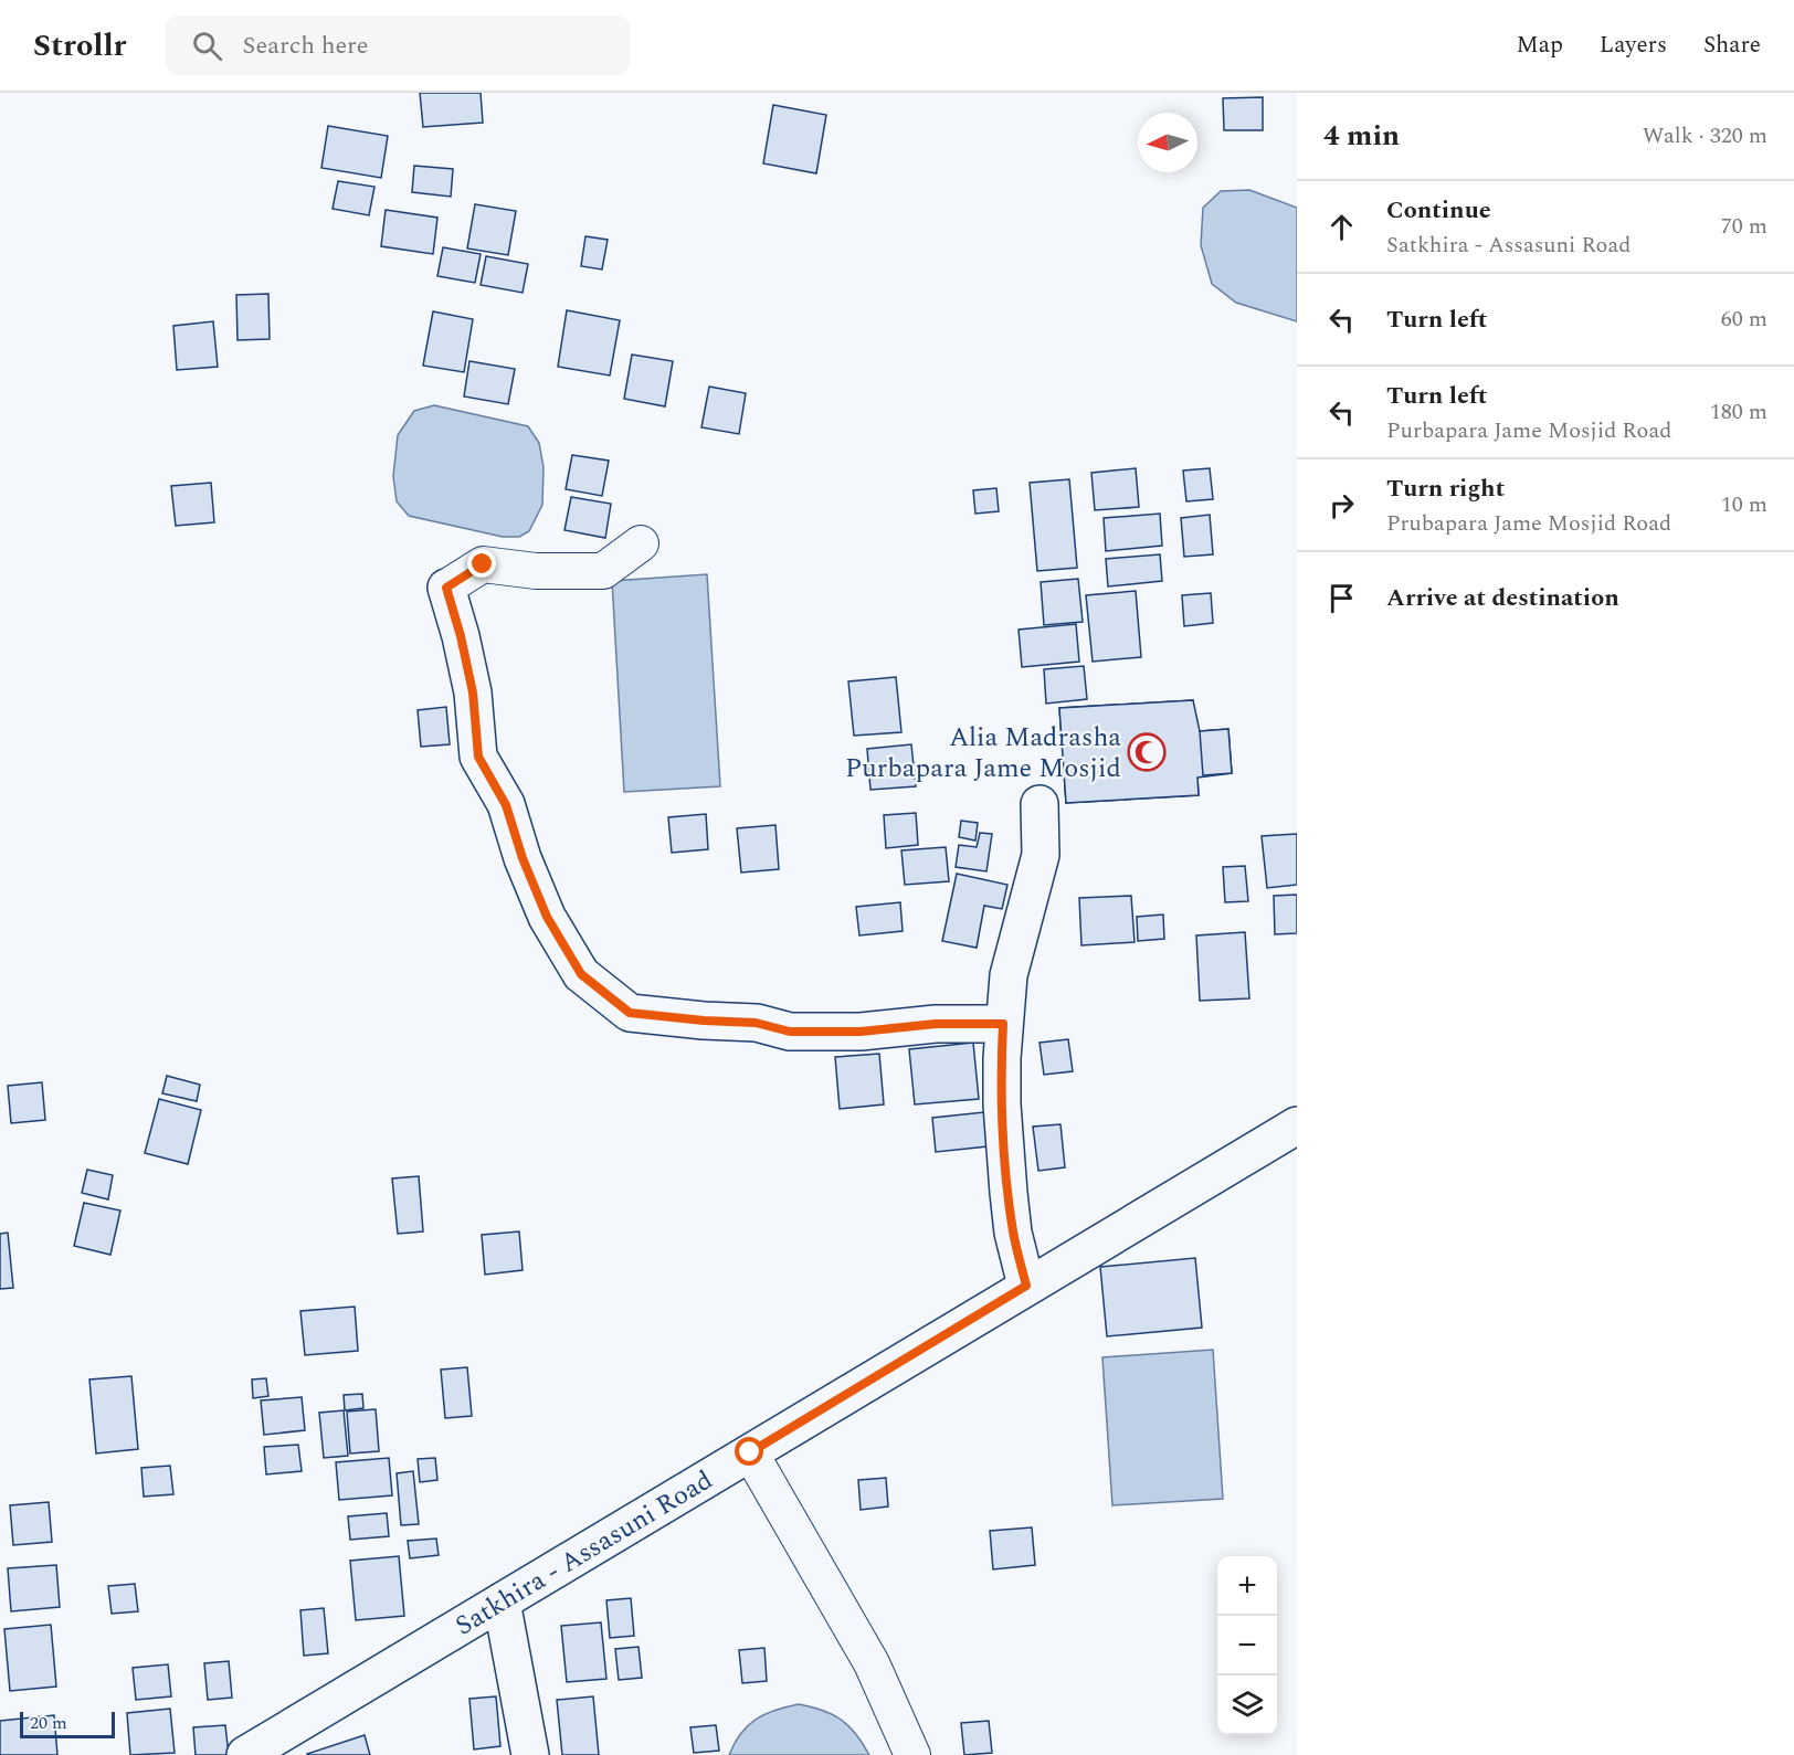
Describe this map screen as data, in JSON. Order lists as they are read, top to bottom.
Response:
{
  "streets": {
    "main road": ["Satkhira - Assasuni Road"]
  },
  "places": {
    "mosque": ["Alia Madrasha Purbapara Jame Mosjid"]
  },
  "scale_bar": "20 m",
  "north": "left",
  "page": {
    "header": "Strollr",
    "search": "Search here",
    "nav": ["Map", "Layers", "Share"],
    "heading": ["4 min", "Walk · 320 m"],
    "list": [
      ["Continue", "Satkhira - Assasuni Road", "70 m"],
      ["Turn left", "60 m"],
      ["Turn left", "Purbapara Jame Mosjid Road", "180 m"],
      ["Turn right", "Prubapara Jame Mosjid Road", "10 m"],
      "Arrive at destination"
    ],
    "map_buttons": ["+", "−"],
    "scale": "20 m"
  }
}
